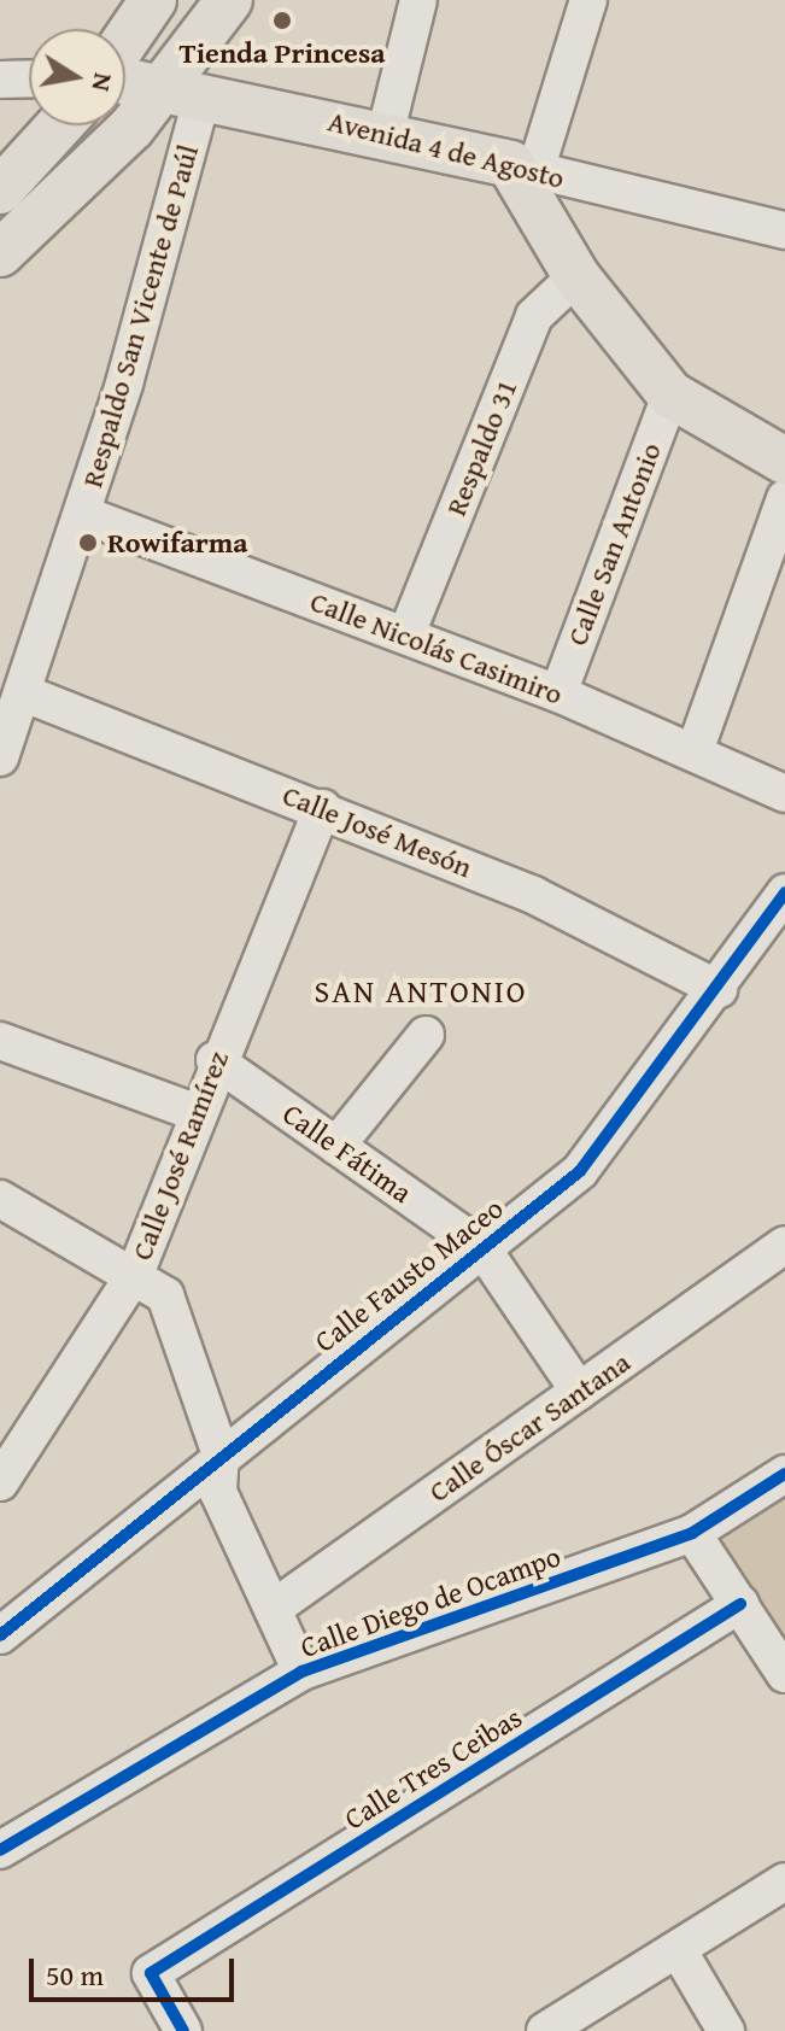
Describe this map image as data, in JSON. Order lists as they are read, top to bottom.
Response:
{
  "streets": {
    "main road": ["Avenida 4 de Agosto"],
    "street": [
      "Respaldo San Vicente de Paúl",
      "Respaldo 31",
      "Calle San Antonio",
      "Calle Nicolás Casimiro",
      "Calle José Mesón",
      "Calle Fátima",
      "Calle José Ramírez",
      "Calle Fausto Maceo",
      "Calle Óscar Santana",
      "Calle Diego de Ocampo",
      "Calle Tres Ceibas"
    ]
  },
  "crossings": [
    ["Avenida 4 de Agosto", "Respaldo San Vicente de Paúl"],
    ["Respaldo San Vicente de Paúl", "Calle Nicolás Casimiro"],
    ["Respaldo San Vicente de Paúl", "Calle José Mesón"],
    ["Respaldo 31", "Calle Nicolás Casimiro"],
    ["Calle San Antonio", "Calle Nicolás Casimiro"],
    ["Calle José Mesón", "Calle José Ramírez"],
    ["Calle José Mesón", "Calle Fausto Maceo"],
    ["Calle Fátima", "Calle José Ramírez"],
    ["Calle Fátima", "Calle Fausto Maceo"],
    ["Calle Fátima", "Calle Óscar Santana"]
  ],
  "districts": ["SAN ANTONIO"],
  "places": ["Tienda Princesa", "Rowifarma"],
  "scale_bar": "50 m",
  "north": "right"
}
